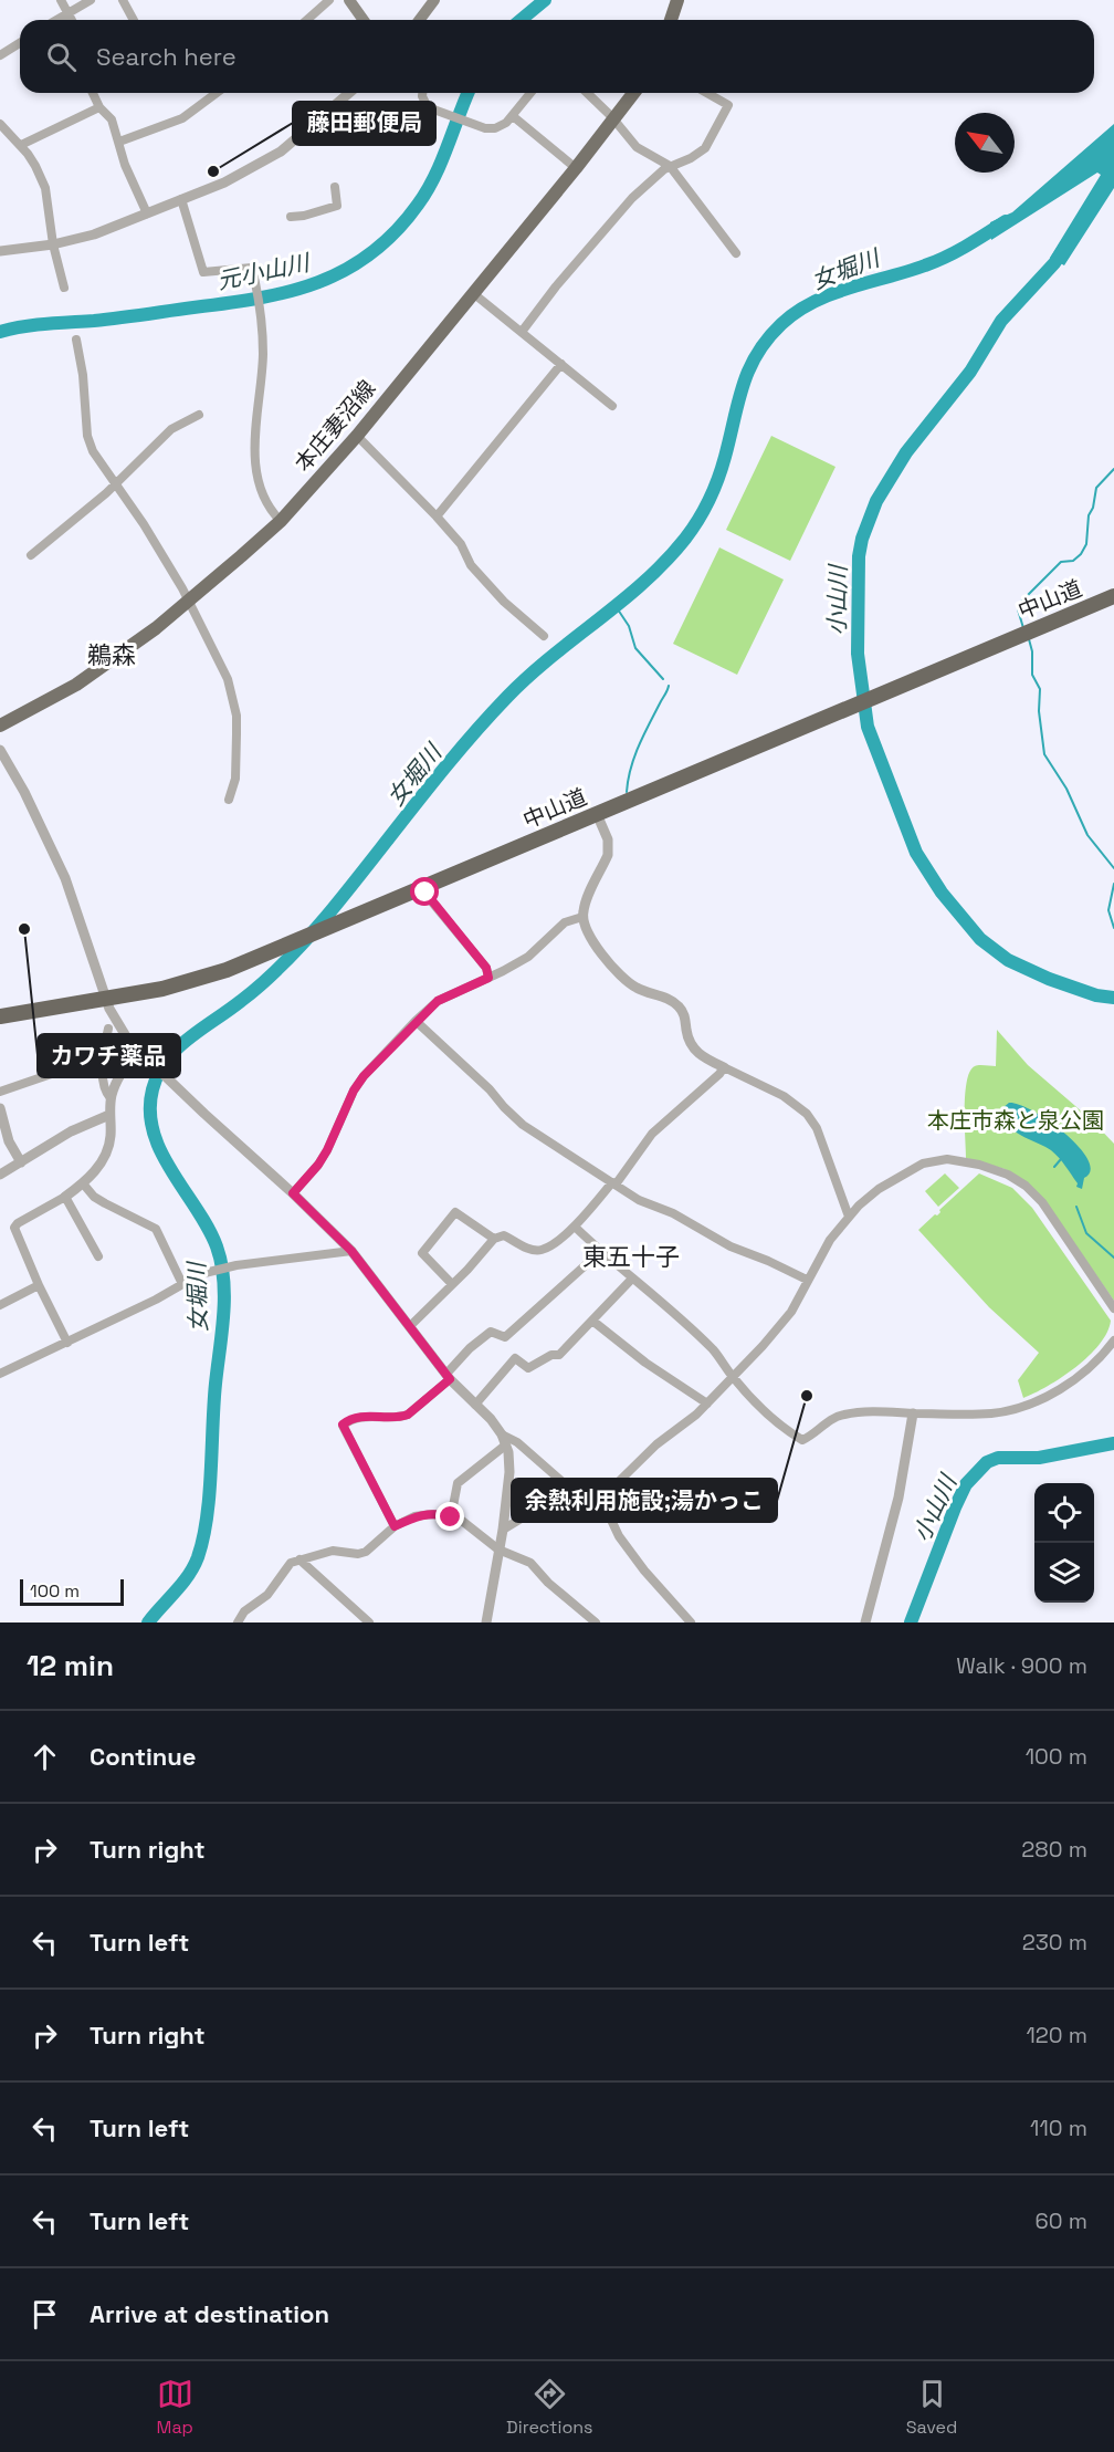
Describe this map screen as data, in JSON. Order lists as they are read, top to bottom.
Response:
{
  "streets": {
    "highway": ["中山道"],
    "main road": ["本庄妻沼線"]
  },
  "districts": ["鵜森", "東五十子"],
  "water": ["女堀川", "元小山川", "小山川"],
  "parks": ["本庄市森と泉公園"],
  "places": ["藤田郵便局", "カワチ薬品", "余熱利用施設;湯かっこ"],
  "scale_bar": "100 m",
  "north": "top left",
  "page": {
    "search": "Search here",
    "scale": "100 m",
    "heading": ["12 min", "Walk · 900 m"],
    "list": [
      ["Continue", "100 m"],
      ["Turn right", "280 m"],
      ["Turn left", "230 m"],
      ["Turn right", "120 m"],
      ["Turn left", "110 m"],
      ["Turn left", "60 m"],
      "Arrive at destination"
    ],
    "nav": ["Map", "Directions", "Saved"]
  }
}
